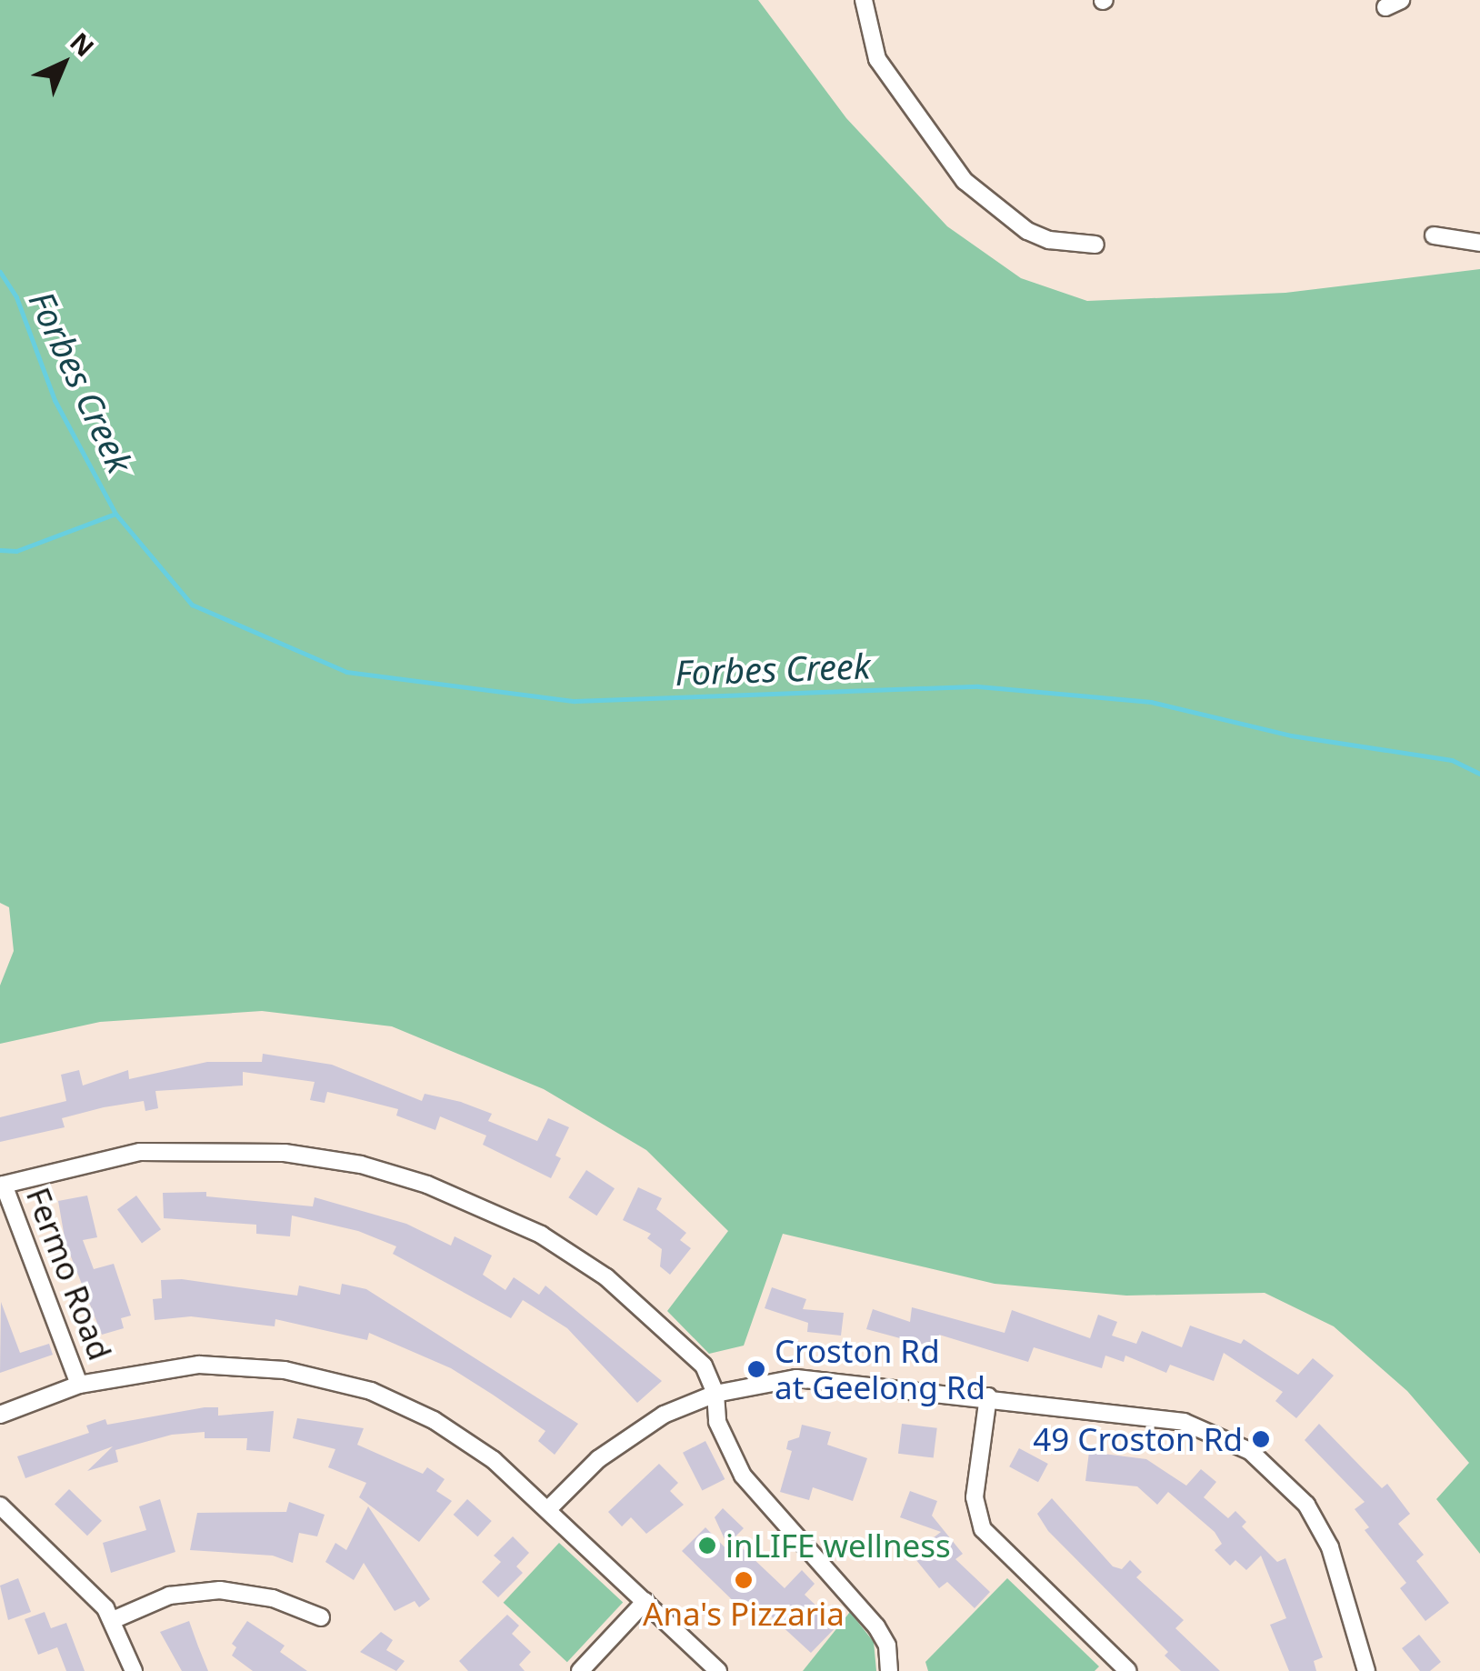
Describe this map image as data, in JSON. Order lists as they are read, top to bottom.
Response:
{
  "streets": {
    "street": ["Fermo Road"]
  },
  "water": ["Forbes Creek"],
  "places": [
    "Croston Rd at Geelong Rd",
    "49 Croston Rd",
    "inLIFE wellness",
    "Ana's Pizzaria"
  ],
  "north": "top right"
}
